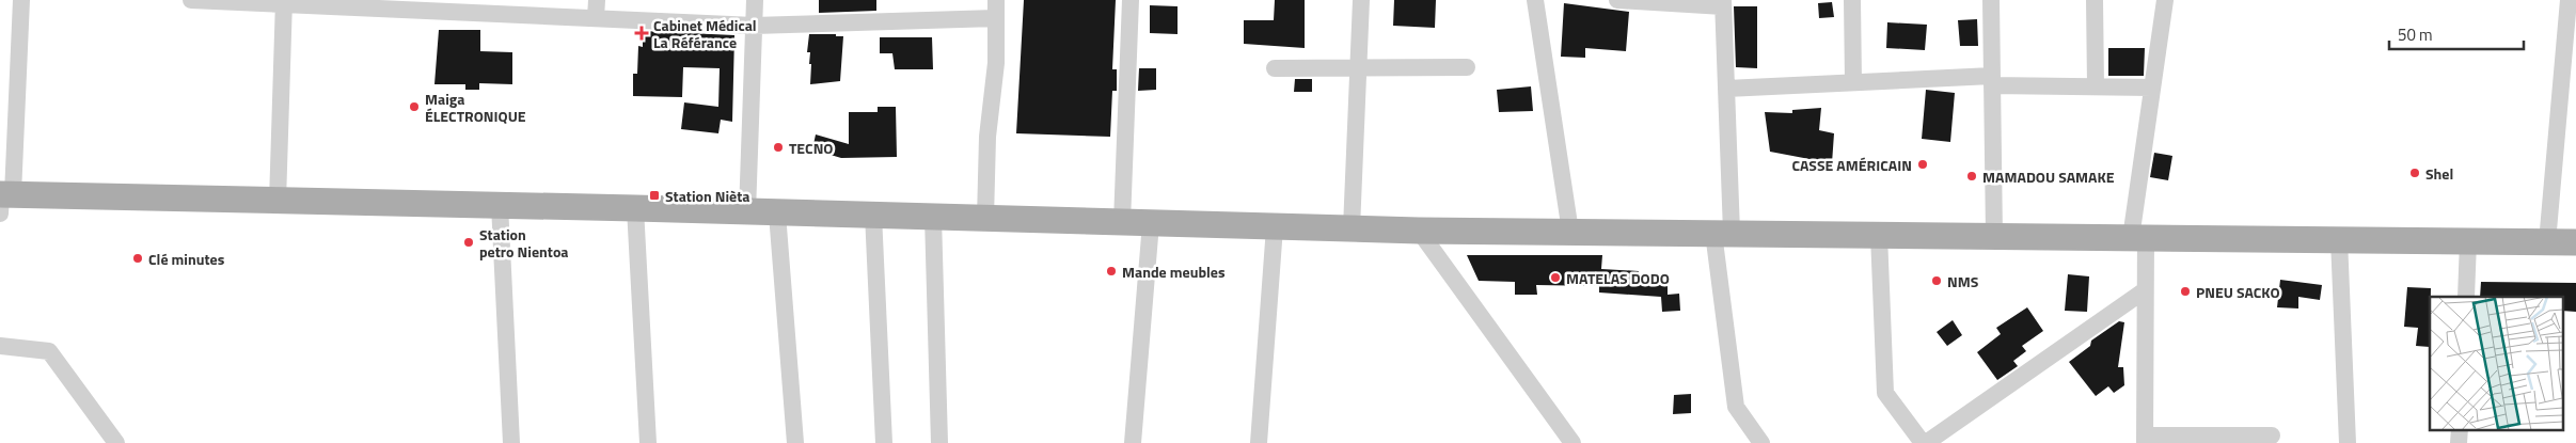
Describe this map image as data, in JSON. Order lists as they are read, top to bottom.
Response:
{
  "places": {
    "health": ["Cabinet Médical La Référance"],
    "other": [
      "Maiga ÉLECTRONIQUE",
      "TECNO",
      "CASSE AMÉRICAIN",
      "Shel",
      "MAMADOU SAMAKE",
      "Station petro Nientoa",
      "Clé minutes",
      "Mande meubles",
      "MATELAS DODO",
      "NMS",
      "PNEU SACKO"
    ],
    "transit": ["Station Nièta"]
  },
  "scale_bar": "50 m"
}
